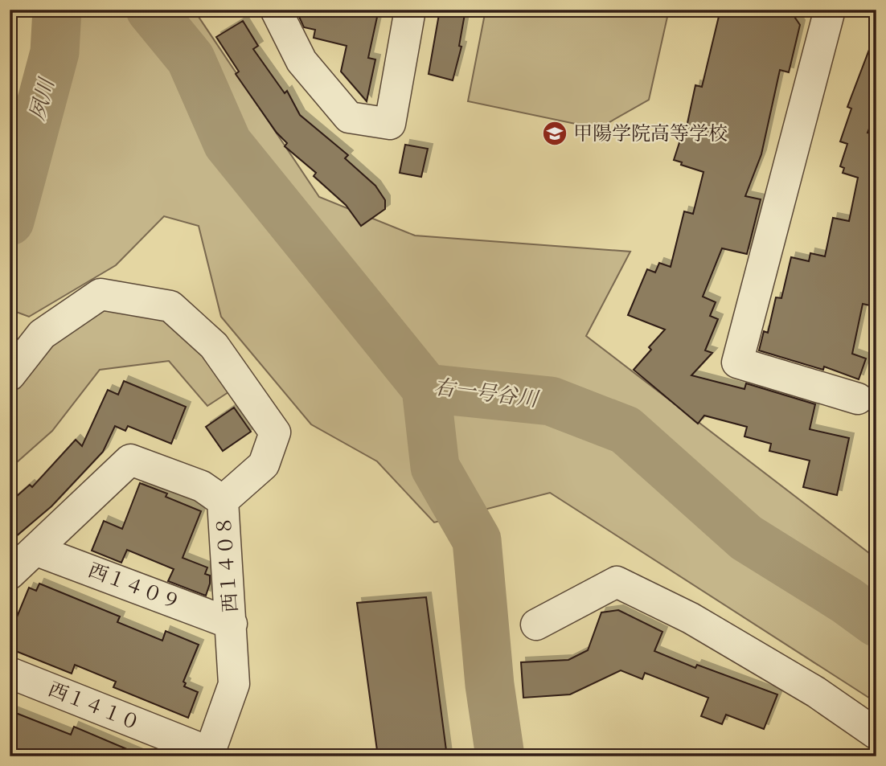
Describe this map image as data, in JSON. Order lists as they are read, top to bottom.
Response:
{
  "streets": {
    "street": ["西１４０８", "西１４０９", "西１４１０"]
  },
  "crossings": [
    ["西１４０８", "西１４０９"],
    ["西１４０８", "西１４１０"]
  ],
  "water": ["夙川", "右一号谷川"],
  "places": {
    "school or university": ["甲陽学院高等学校"]
  }
}
